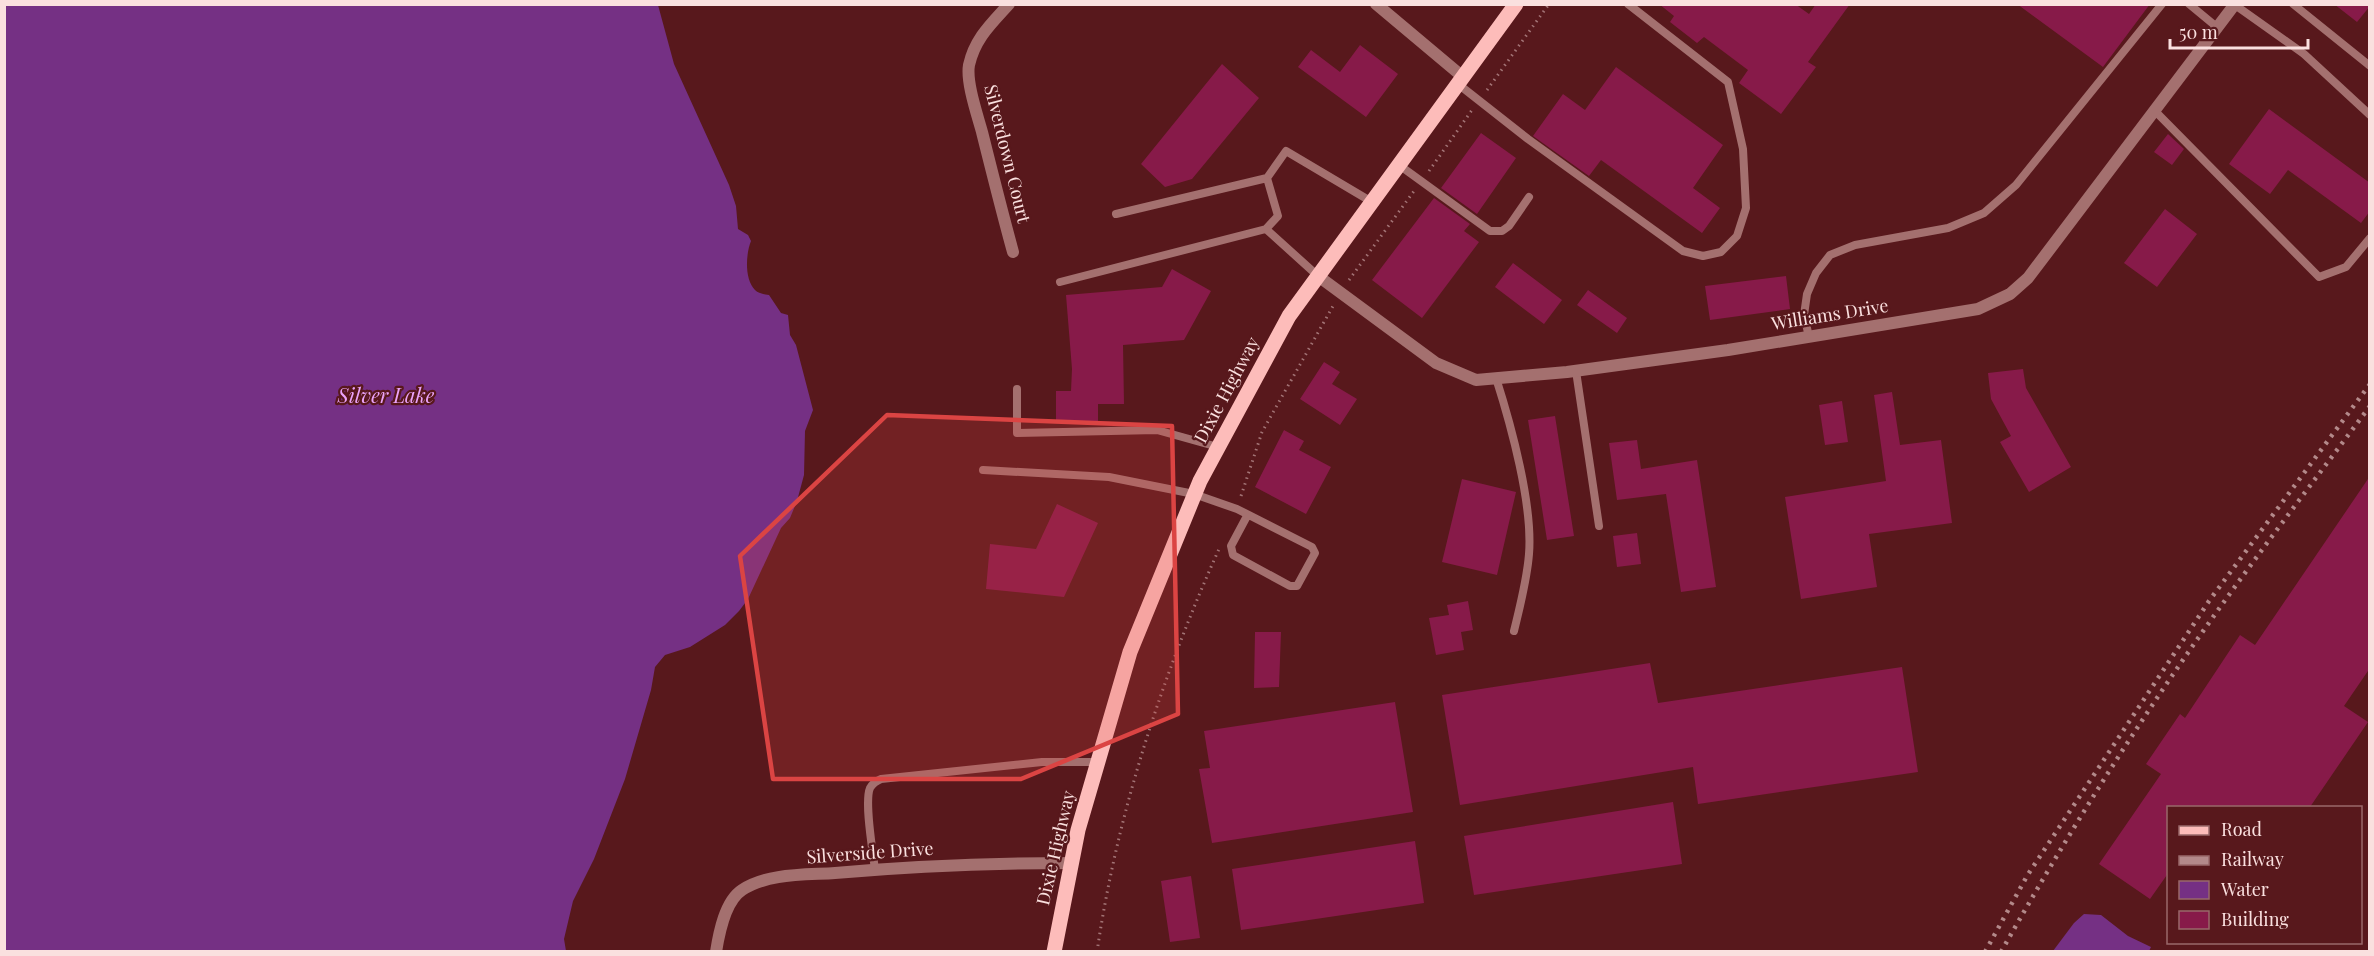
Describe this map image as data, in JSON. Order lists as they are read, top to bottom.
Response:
{
  "streets": {
    "main road": ["Dixie Highway"],
    "street": ["Silverdown Court", "Williams Drive", "Silverside Drive"]
  },
  "crossings": [
    ["Williams Drive", "Dixie Highway"],
    ["Dixie Highway", "Silverside Drive"]
  ],
  "water": ["Silver Lake"],
  "legend": [
    "Road",
    "Railway",
    "Water",
    "Building"
  ],
  "scale_bar": "50 m"
}
